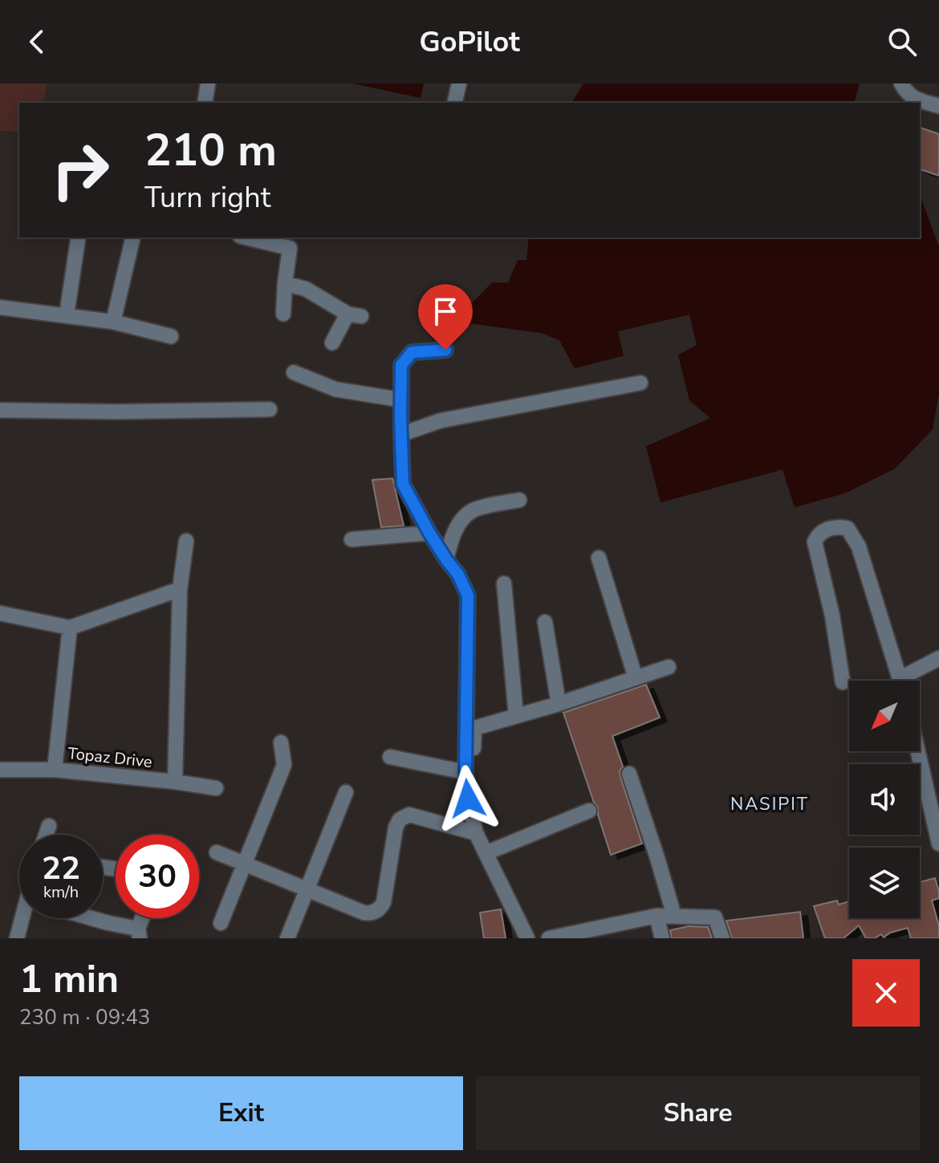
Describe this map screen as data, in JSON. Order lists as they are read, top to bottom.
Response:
{
  "streets": {
    "street": ["Topaz Drive"]
  },
  "districts": ["NASIPIT"],
  "north": "bottom left",
  "page": {
    "header": "GoPilot",
    "turn": ["210 m", "Turn right"],
    "speed": "22 km/h",
    "limit": "30",
    "heading": ["1 min", "230 m · 09:43"],
    "buttons": ["Exit", "Share"]
  }
}
